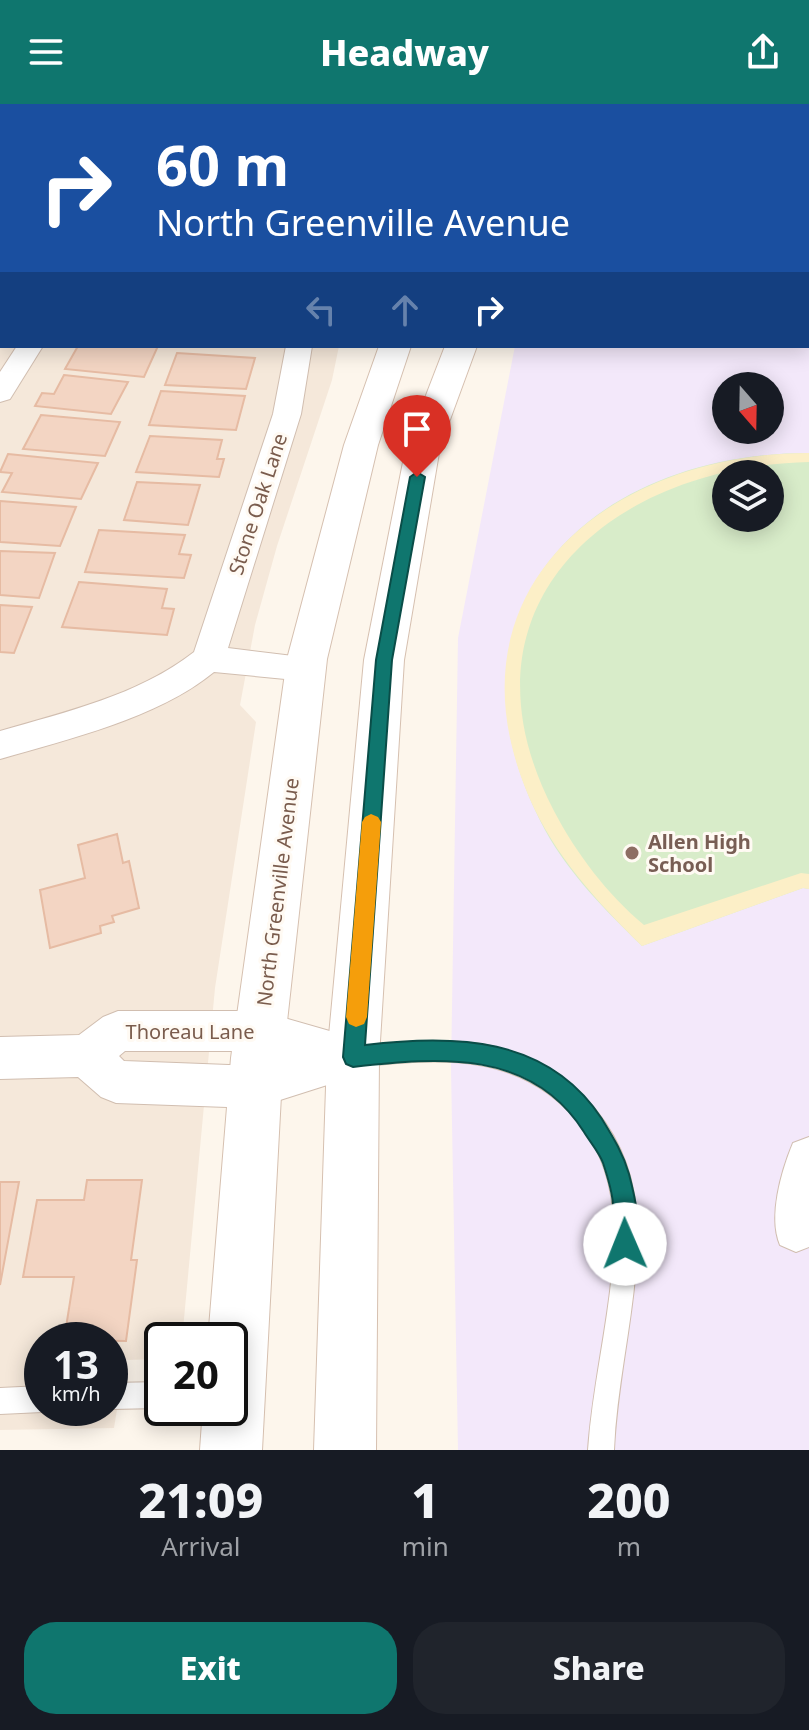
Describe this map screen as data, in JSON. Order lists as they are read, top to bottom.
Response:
{
  "streets": {
    "main road": ["North Greenville Avenue"],
    "street": ["Stone Oak Lane", "Thoreau Lane"]
  },
  "crossings": [
    ["North Greenville Avenue", "Thoreau Lane"]
  ],
  "places": ["Allen High School"],
  "north": "bottom",
  "page": {
    "header": "Headway",
    "turn": ["60 m", "North Greenville Avenue"],
    "speed": "13 km/h",
    "limit": "20",
    "eta": [
      "21:09",
      "Arrival",
      "1",
      "min",
      "200",
      "m"
    ],
    "buttons": ["Exit", "Share"]
  }
}
